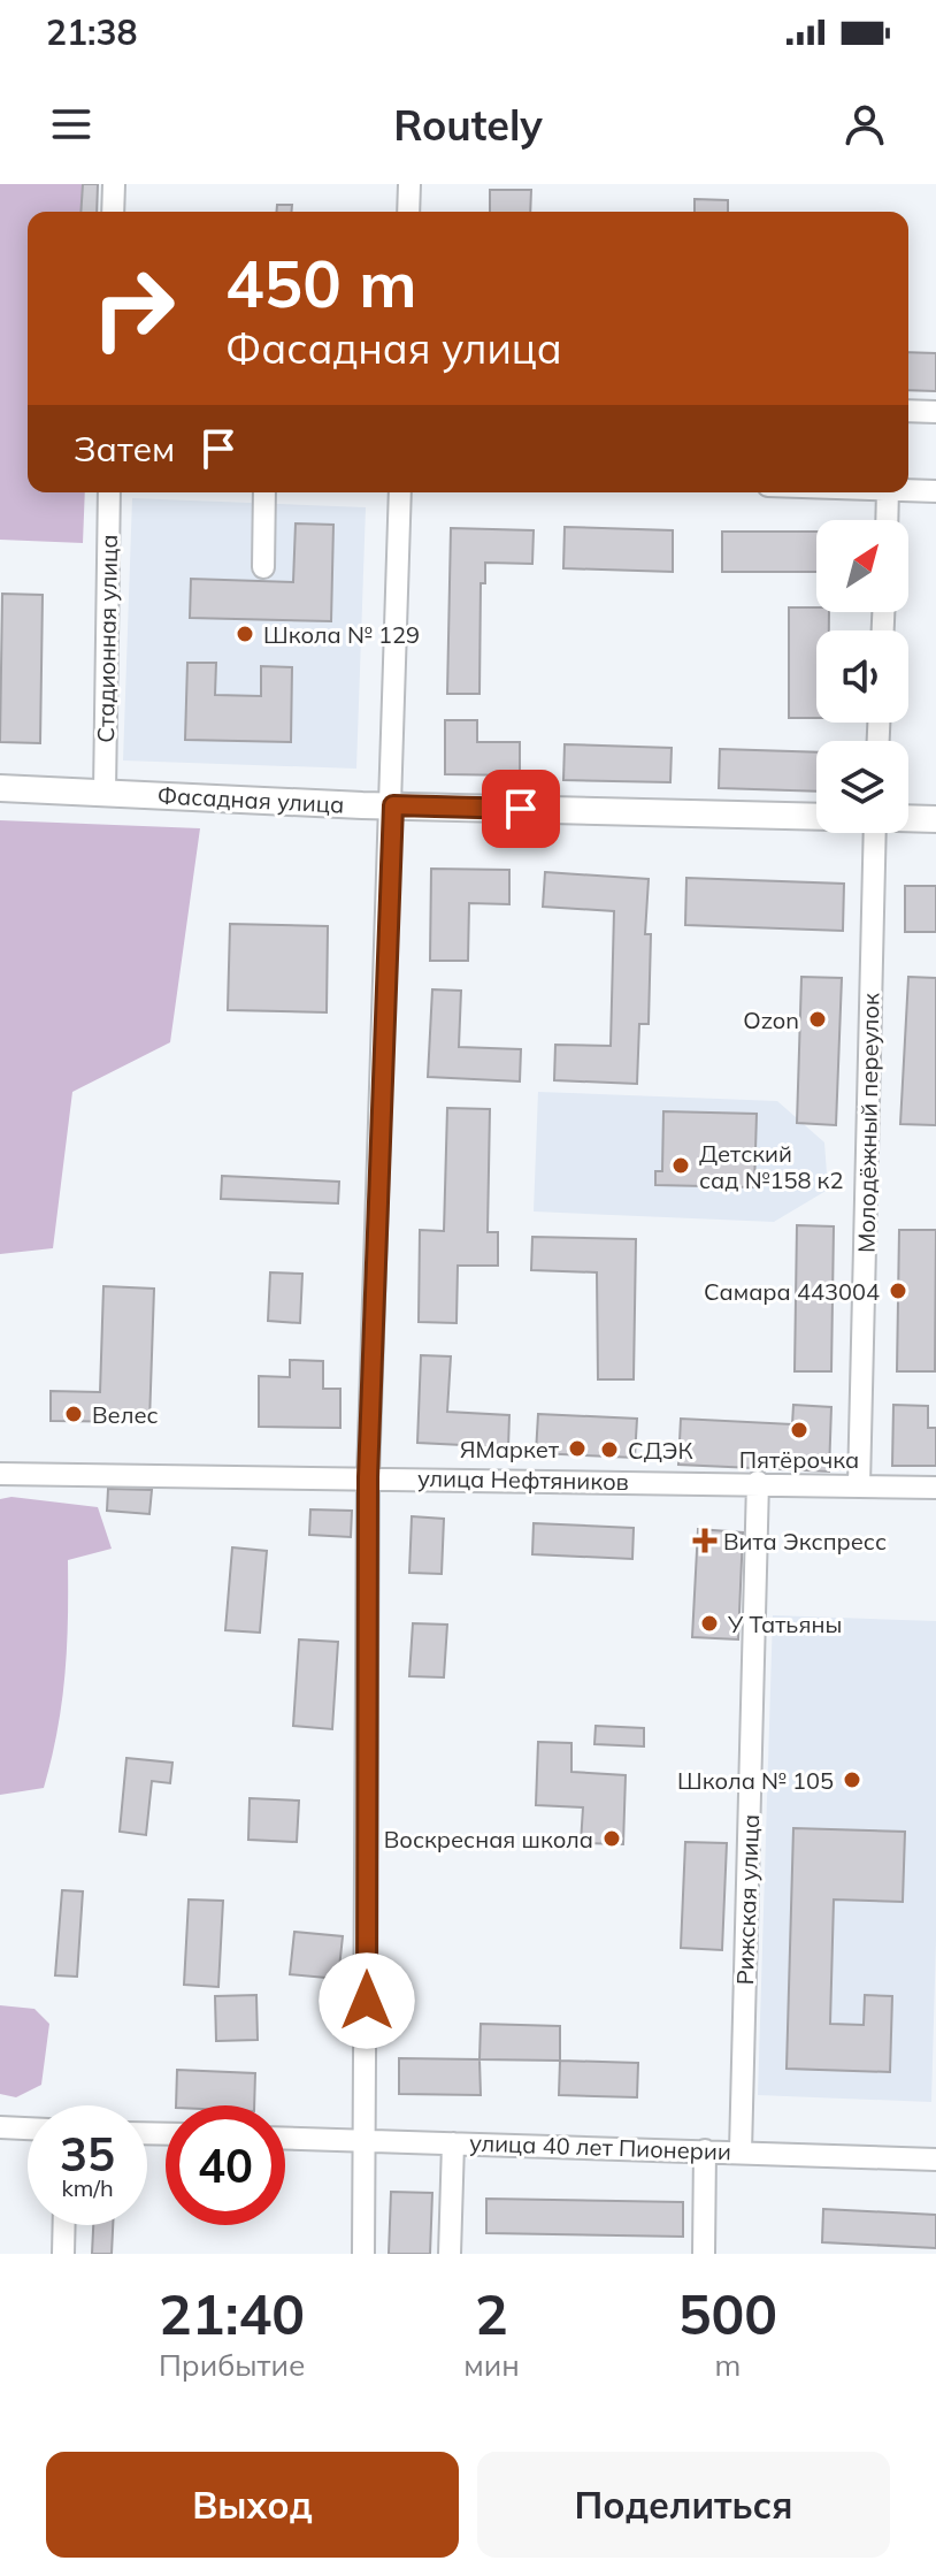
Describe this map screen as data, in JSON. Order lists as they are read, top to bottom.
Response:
{
  "streets": {
    "main road": ["Фасадная улица"],
    "street": [
      "Стадионная улица",
      "Молодёжный переулок",
      "улица Нефтяников",
      "Рижская улица",
      "улица 40 лет Пионерии"
    ]
  },
  "crossings": [
    ["Стадионная улица", "Фасадная улица"],
    ["Молодёжный переулок", "улица Нефтяников"],
    ["улица Нефтяников", "Рижская улица"],
    ["Рижская улица", "улица 40 лет Пионерии"]
  ],
  "places": {
    "other": [
      "Школа № 129",
      "Ozon",
      "Детский сад №158 к2",
      "Самара 443004",
      "Велес",
      "Пятёрочка",
      "ЯМаркет",
      "СДЭК",
      "У Татьяны",
      "Школа № 105",
      "Воскресная школа"
    ],
    "health": ["Вита Экспресс"]
  },
  "north": "top right",
  "page": {
    "status": "21:38",
    "header": "Routely",
    "turn": ["450 m", "Фасадная улица"],
    "then": "Затем",
    "speed": "35 km/h",
    "limit": "40",
    "eta": [
      "21:40",
      "Прибытие",
      "2",
      "мин",
      "500",
      "m"
    ],
    "buttons": ["Выход", "Поделиться"]
  }
}
